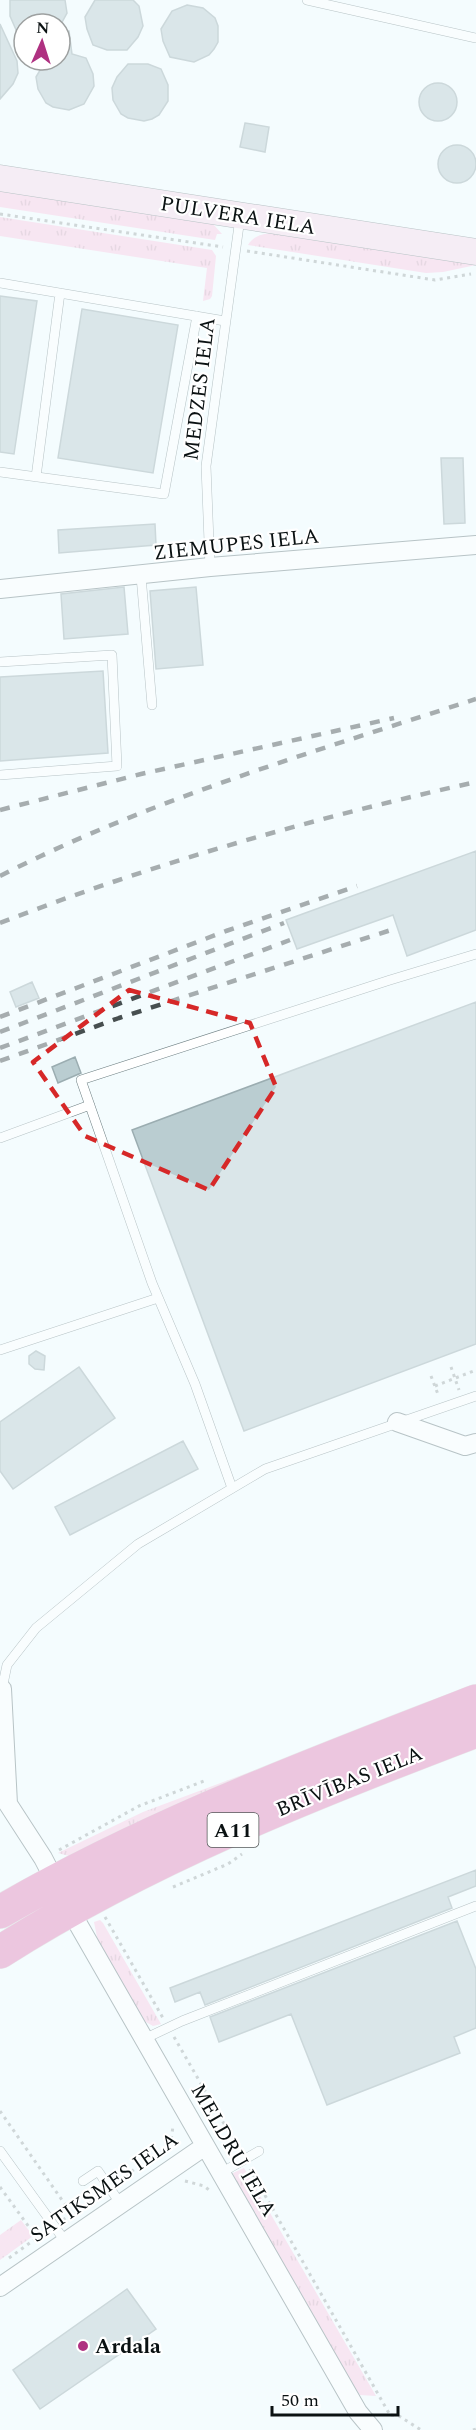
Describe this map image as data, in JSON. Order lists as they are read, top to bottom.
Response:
{
  "streets": {
    "highway": ["BRĪVĪBAS IELA", "A11"],
    "main road": ["PULVERA IELA"],
    "street": ["ZIEMUPES IELA", "MELDRU IELA", "SATIKSMES IELA"],
    "lane": ["MEDZES IELA"]
  },
  "crossings": [
    ["PULVERA IELA", "MEDZES IELA"],
    ["MEDZES IELA", "ZIEMUPES IELA"],
    ["BRĪVĪBAS IELA", "MELDRU IELA"],
    ["MELDRU IELA", "SATIKSMES IELA"]
  ],
  "places": ["Ardala"],
  "scale_bar": "50 m",
  "north": "top"
}
